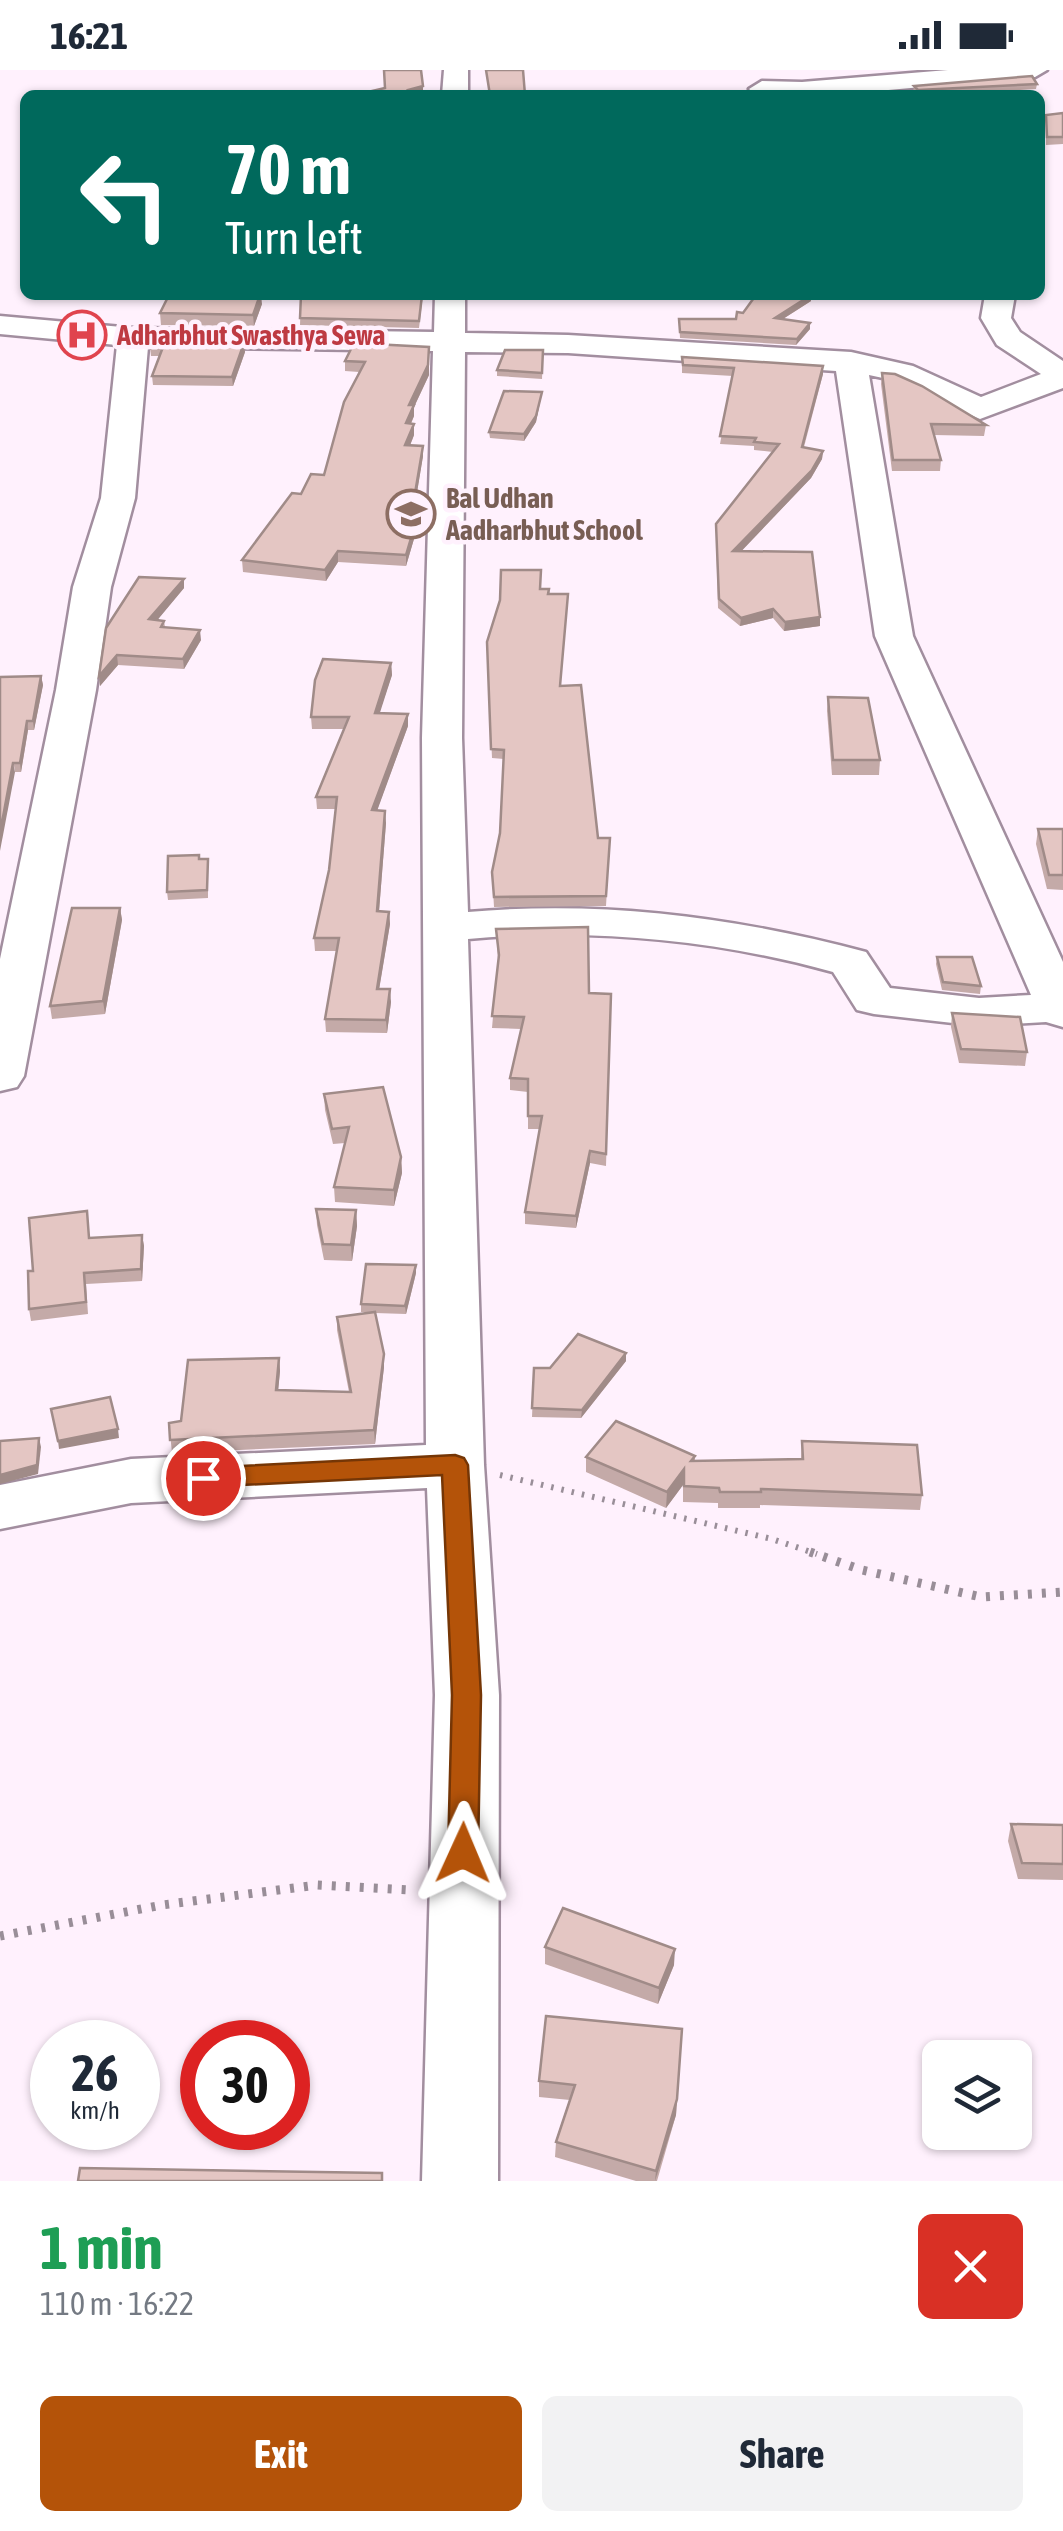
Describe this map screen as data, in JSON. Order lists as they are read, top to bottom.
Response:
{
  "places": {
    "hospital": ["Adharbhut Swasthya Sewa"],
    "school or university": ["Bal Udhan Aadharbhut School"]
  },
  "page": {
    "status": "16:21",
    "turn": ["70 m", "Turn left"],
    "speed": "26 km/h",
    "limit": "30",
    "heading": ["1 min", "110 m · 16:22"],
    "buttons": ["Exit", "Share"]
  }
}
